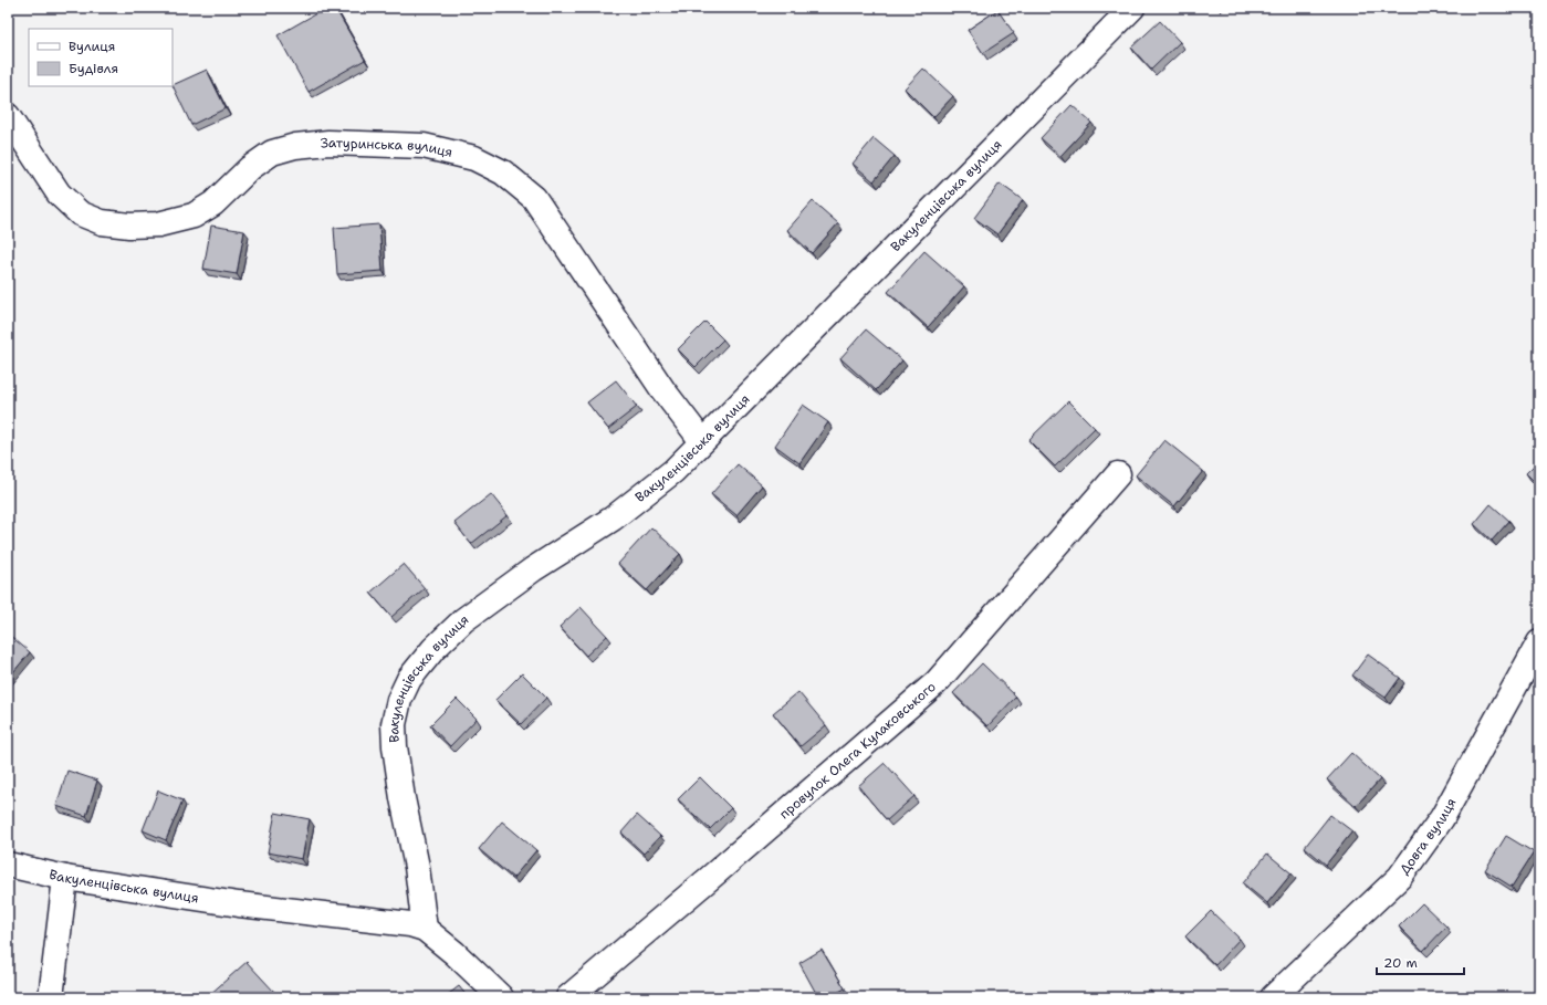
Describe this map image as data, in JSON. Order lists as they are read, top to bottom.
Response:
{
  "streets": {
    "street": [
      "Затуринська вулиця",
      "Вакуленцівська вулиця",
      "провулок Олега Кулаковського",
      "Довга вулиця"
    ]
  },
  "crossings": [
    ["Затуринська вулиця", "Вакуленцівська вулиця"]
  ],
  "legend": ["Вулиця", "Будівля"],
  "scale_bar": "20 m"
}
